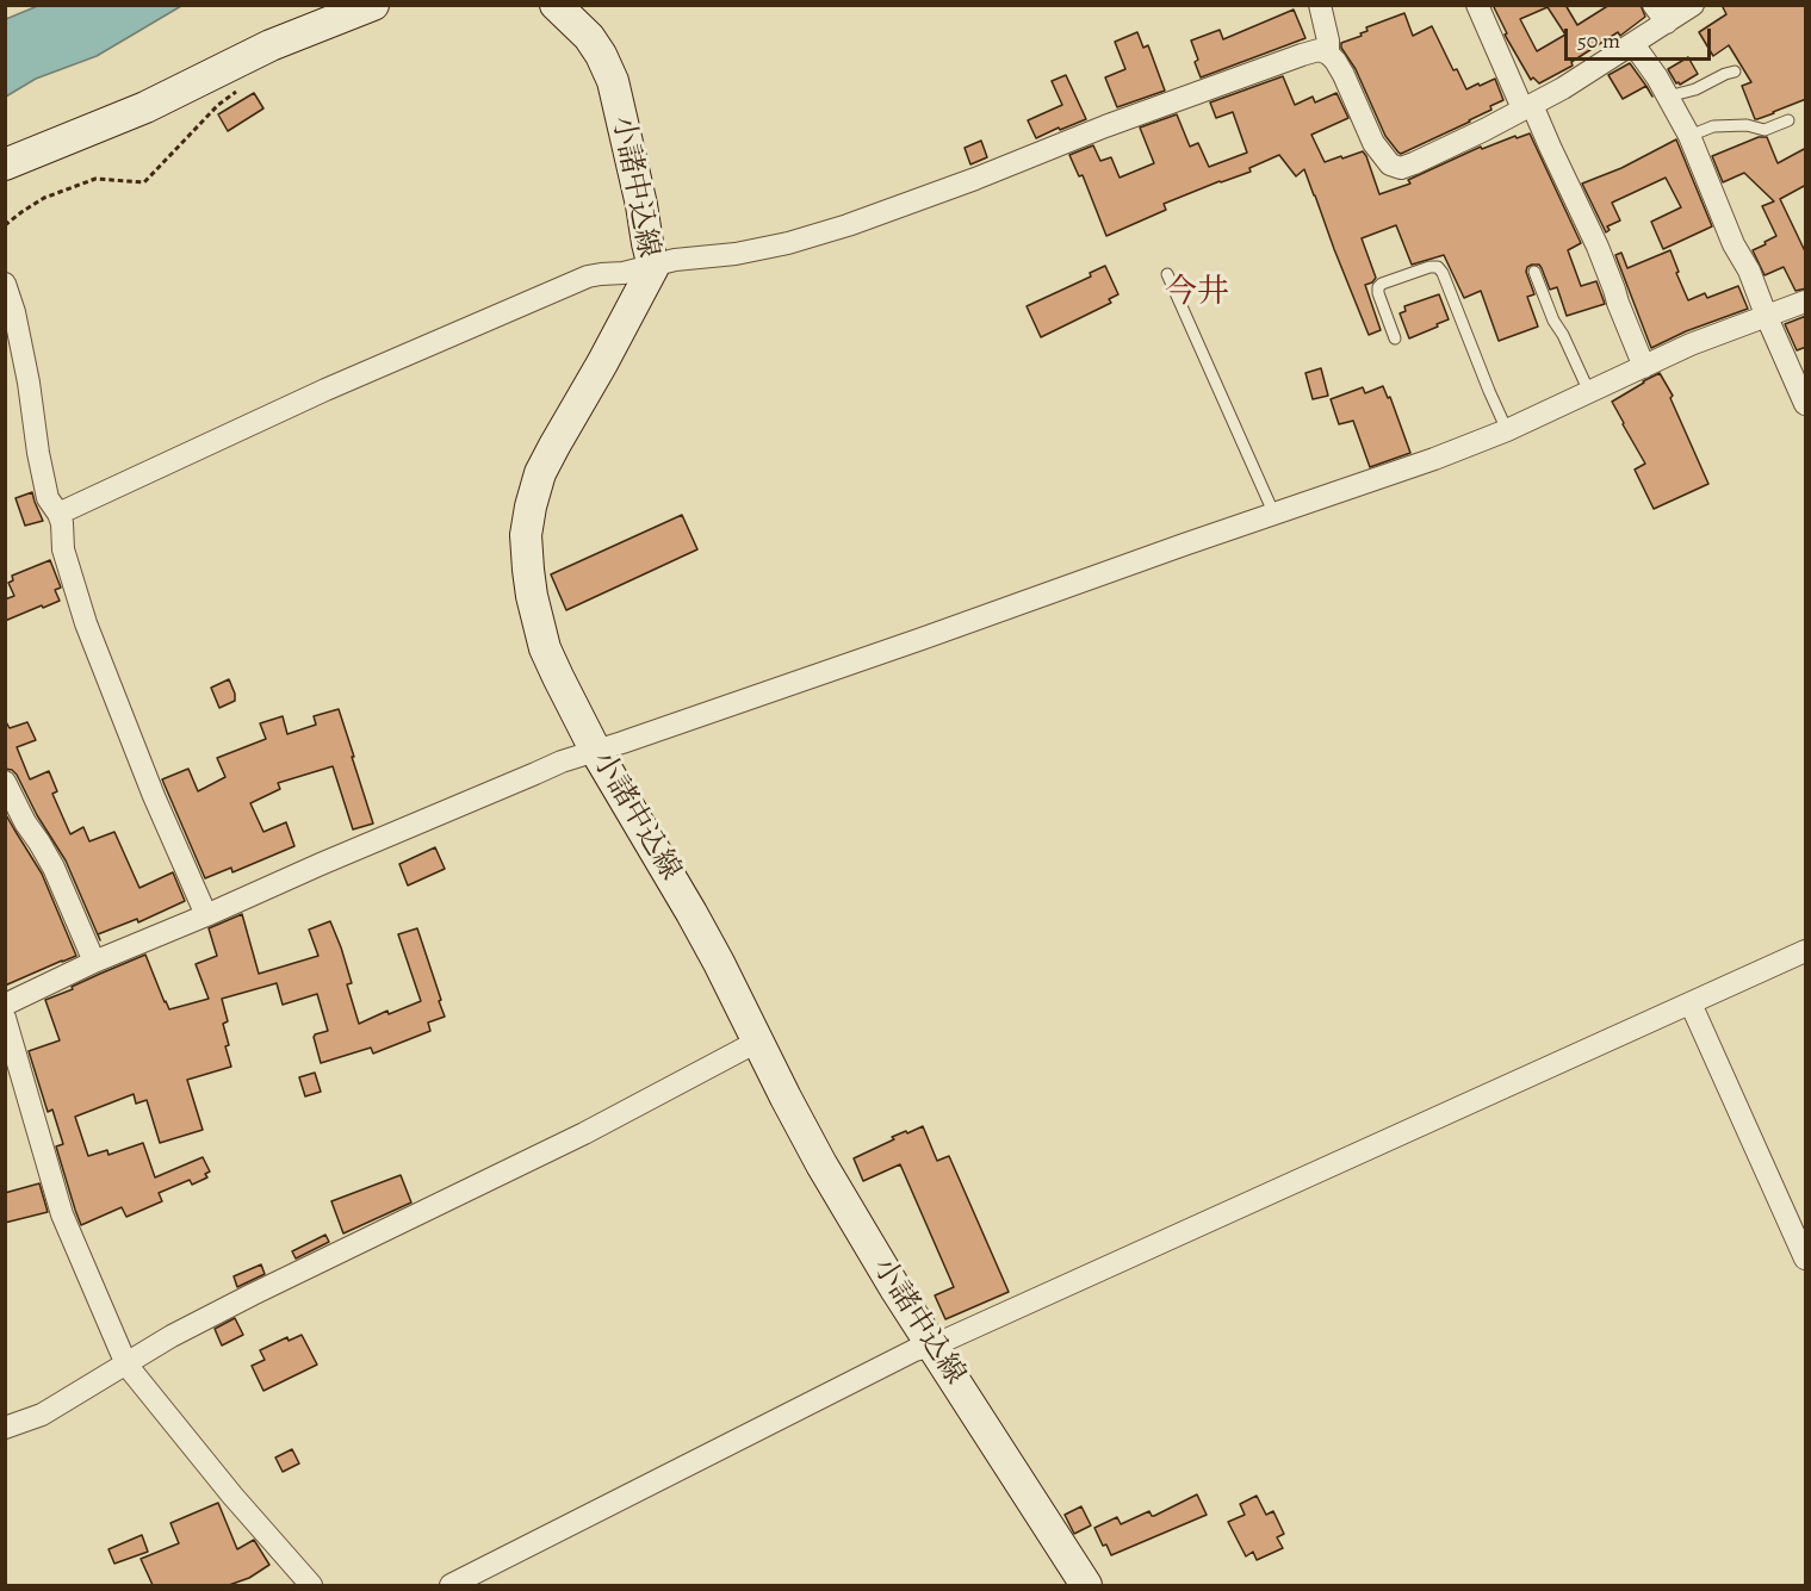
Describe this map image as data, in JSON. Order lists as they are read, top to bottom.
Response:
{
  "streets": {
    "main road": ["小諸中込線"]
  },
  "districts": ["今井"],
  "scale_bar": "50 m"
}
